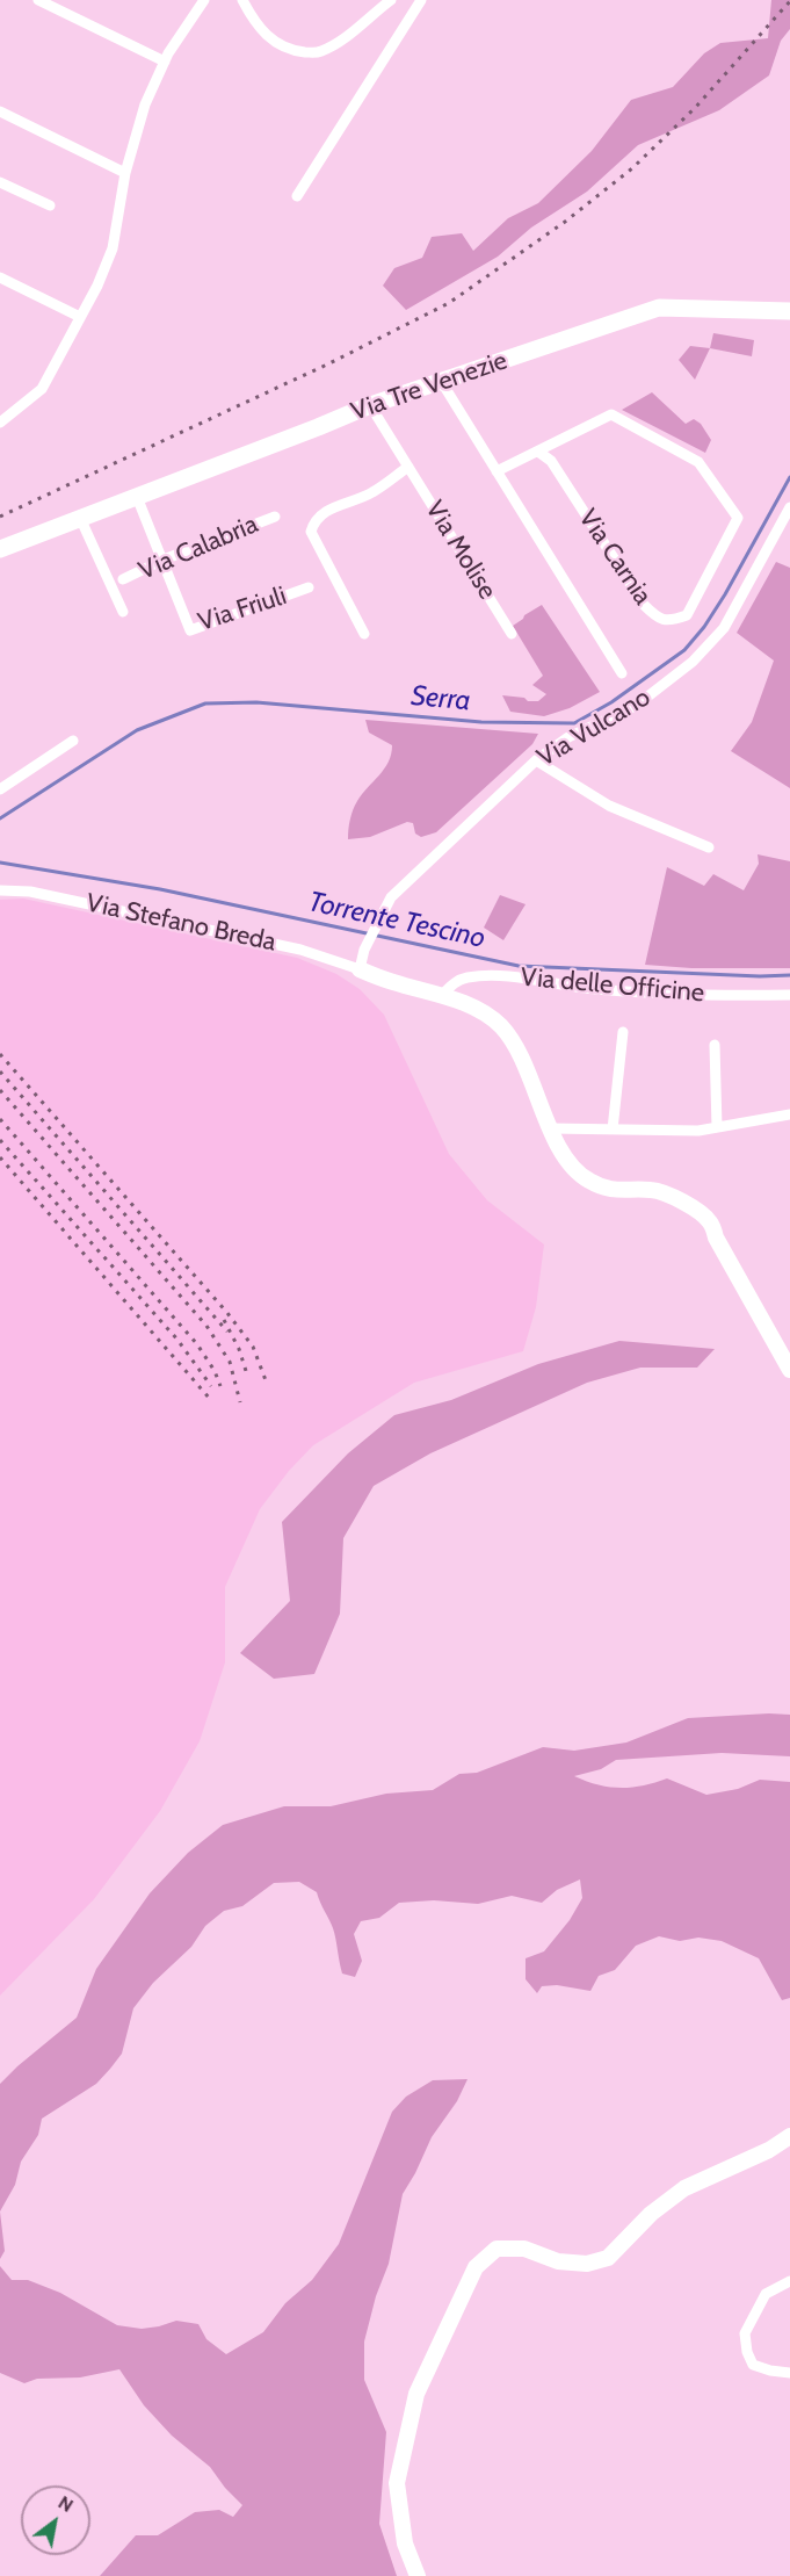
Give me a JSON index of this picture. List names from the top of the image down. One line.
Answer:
{"streets":{"main road":["Via Tre Venezie"],"street":["Via Calabria","Via Molise","Via Carnia","Via Friuli","Via Vulcano","Via Stefano Breda","Via delle Officine"]},"crossings":[["Via Tre Venezie","Via Molise"],["Via Tre Venezie","Via Carnia"],["Via Tre Venezie","Via Friuli"],["Via Calabria","Via Friuli"],["Via Vulcano","Via Stefano Breda"]],"water":["Serra","Torrente Tescino"],"north":"top right"}
